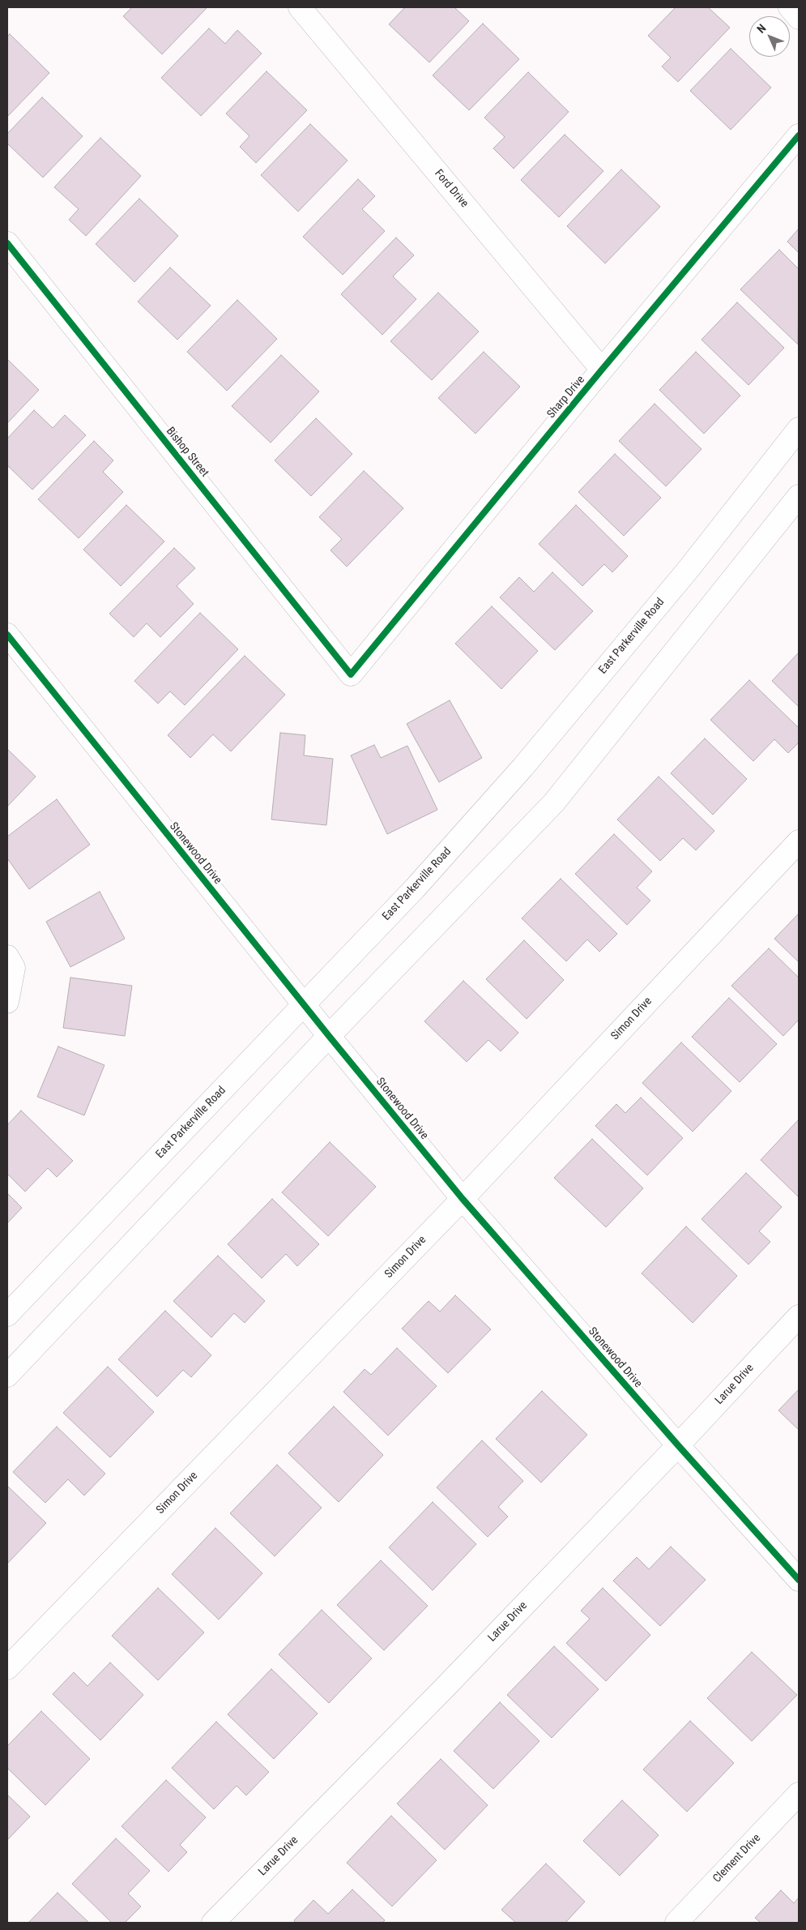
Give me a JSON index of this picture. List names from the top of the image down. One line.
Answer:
{"streets":{"street":["Ford Drive","Sharp Drive","Bishop Street","East Parkerville Road","Stonewood Drive","Simon Drive","Larue Drive","Clement Drive"]},"crossings":[["Ford Drive","Sharp Drive"],["Sharp Drive","Bishop Street"],["East Parkerville Road","Stonewood Drive"],["Stonewood Drive","Simon Drive"],["Stonewood Drive","Larue Drive"]],"north":"top left"}
